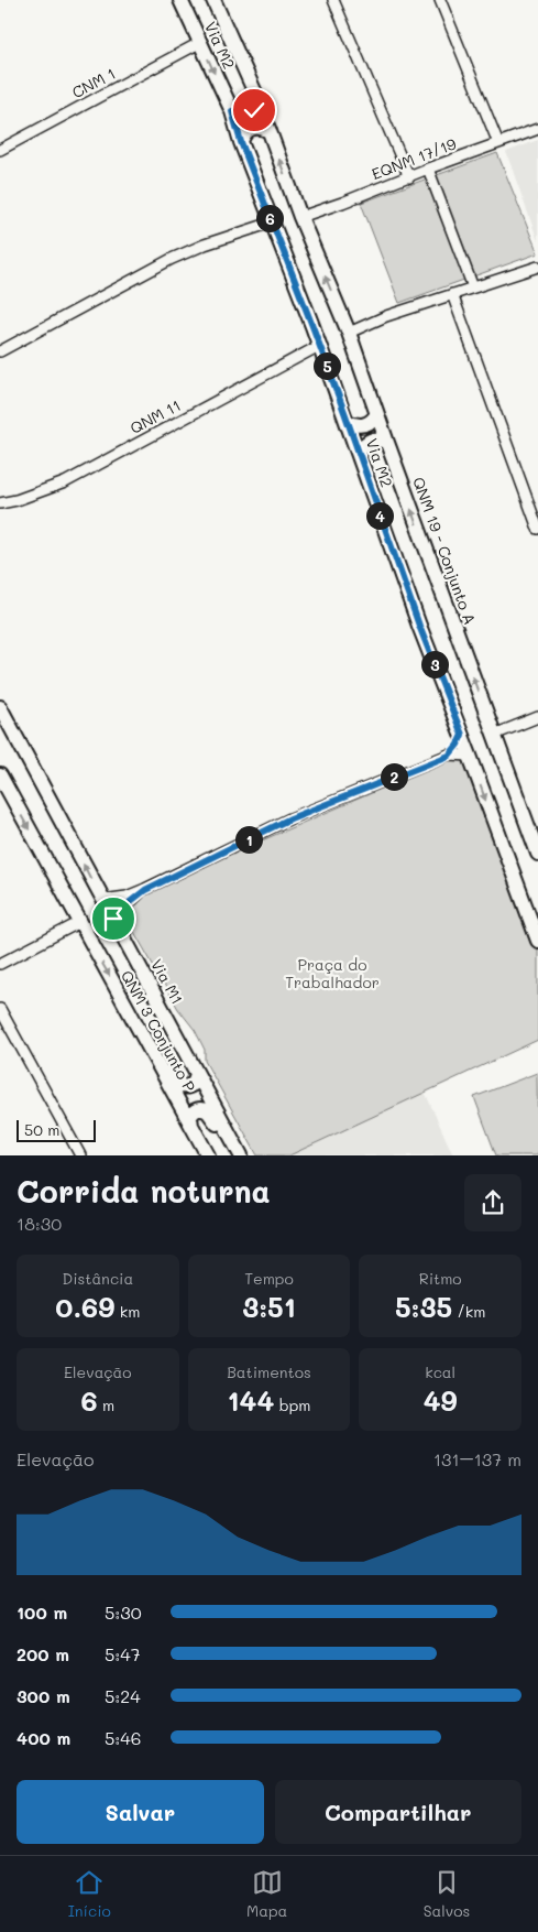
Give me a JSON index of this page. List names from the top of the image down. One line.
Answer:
{"streets":{"main road":["Via M2","QNM 19 - Conjunto A","Via M1","QNM 3 Conjunto P"],"street":["CNM 1","EQNM 17/19","QNM 11"]},"crossings":[["Via M2","CNM 1"],["Via M2","QNM 11"]],"one_way":["QNM 19 - Conjunto A","Via M1","QNM 3 Conjunto P"],"parks":["Praça do Trabalhador"],"scale_bar":"50 m","page":{"pins":["6","5","4","3","2","1"],"scale":"50 m","heading":["Corrida noturna","18:30"],"stats":[["Distância","0.69 km"],["Tempo","3:51"],["Ritmo","5:35 /km"],["Elevação","6 m"],["Batimentos","144 bpm"],["kcal","49"]],"chart":["Elevação","131–137 m"],"list":[{"name":"100 m","note":"5:30"},{"name":"200 m","note":"5:47"},{"name":"300 m","note":"5:24"},{"name":"400 m","note":"5:46"}],"buttons":["Salvar","Compartilhar"],"tabs":["Início","Mapa","Salvos"]}}
